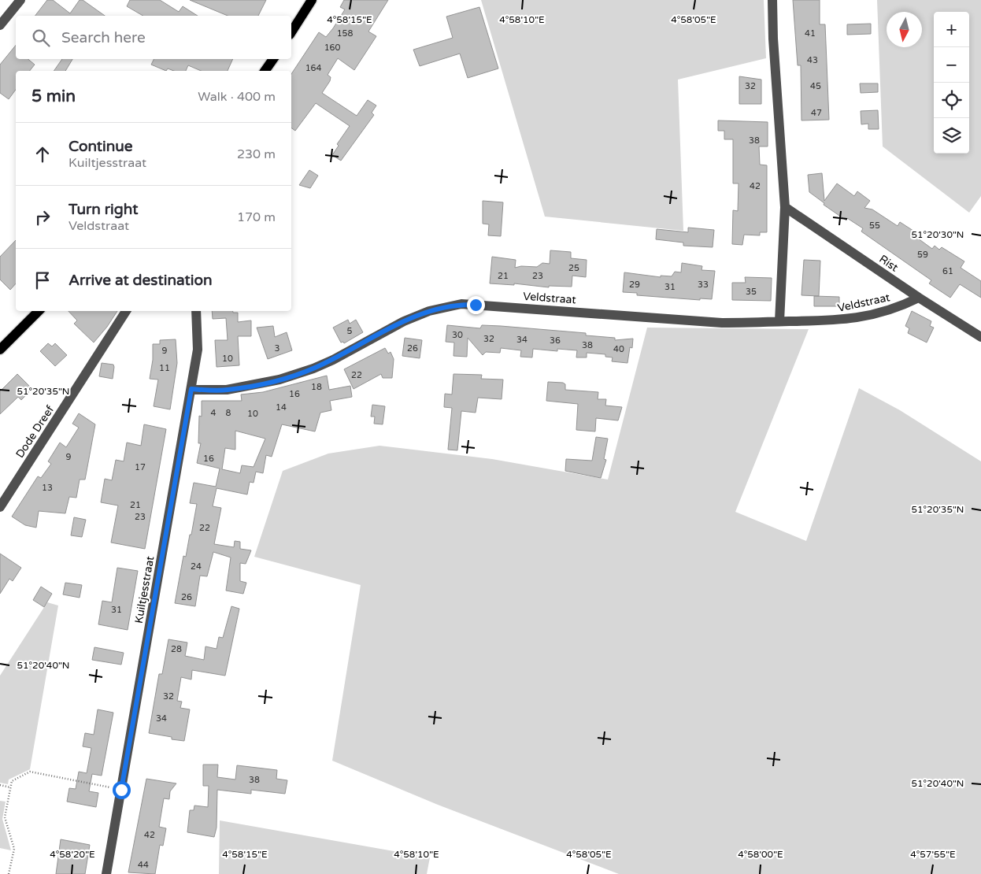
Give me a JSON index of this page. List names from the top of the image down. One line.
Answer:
{"streets":{"street":["Rist","Veldstraat","Dode Dreef","Kuiltjesstraat"]},"crossings":[["Rist","Veldstraat"],["Veldstraat","Kuiltjesstraat"]],"house_numbers":["158","41","160","43","164","32","45","47","38","42","55","59","25","61","21","23","29","33","31","35","5","30","32","34","36","38","3","26","40","9","10","11","22","18","16","14","4","8","10","9","16","17","13","21","23","22","24","26","31","28","32","34","38","42","44"],"north":"bottom","page":{"map_buttons":["+","−"],"search":"Search here","heading":["5 min","Walk · 400 m"],"list":[["Continue","Kuiltjesstraat","230 m"],["Turn right","Veldstraat","170 m"],"Arrive at destination"]},"coordinates":["4°58'15\"E","4°58'10\"E","4°58'05\"E","51°20'30\"N","51°20'35\"N","51°20'40\"N","4°58'20\"E","4°58'00\"E","4°57'55\"E"]}
